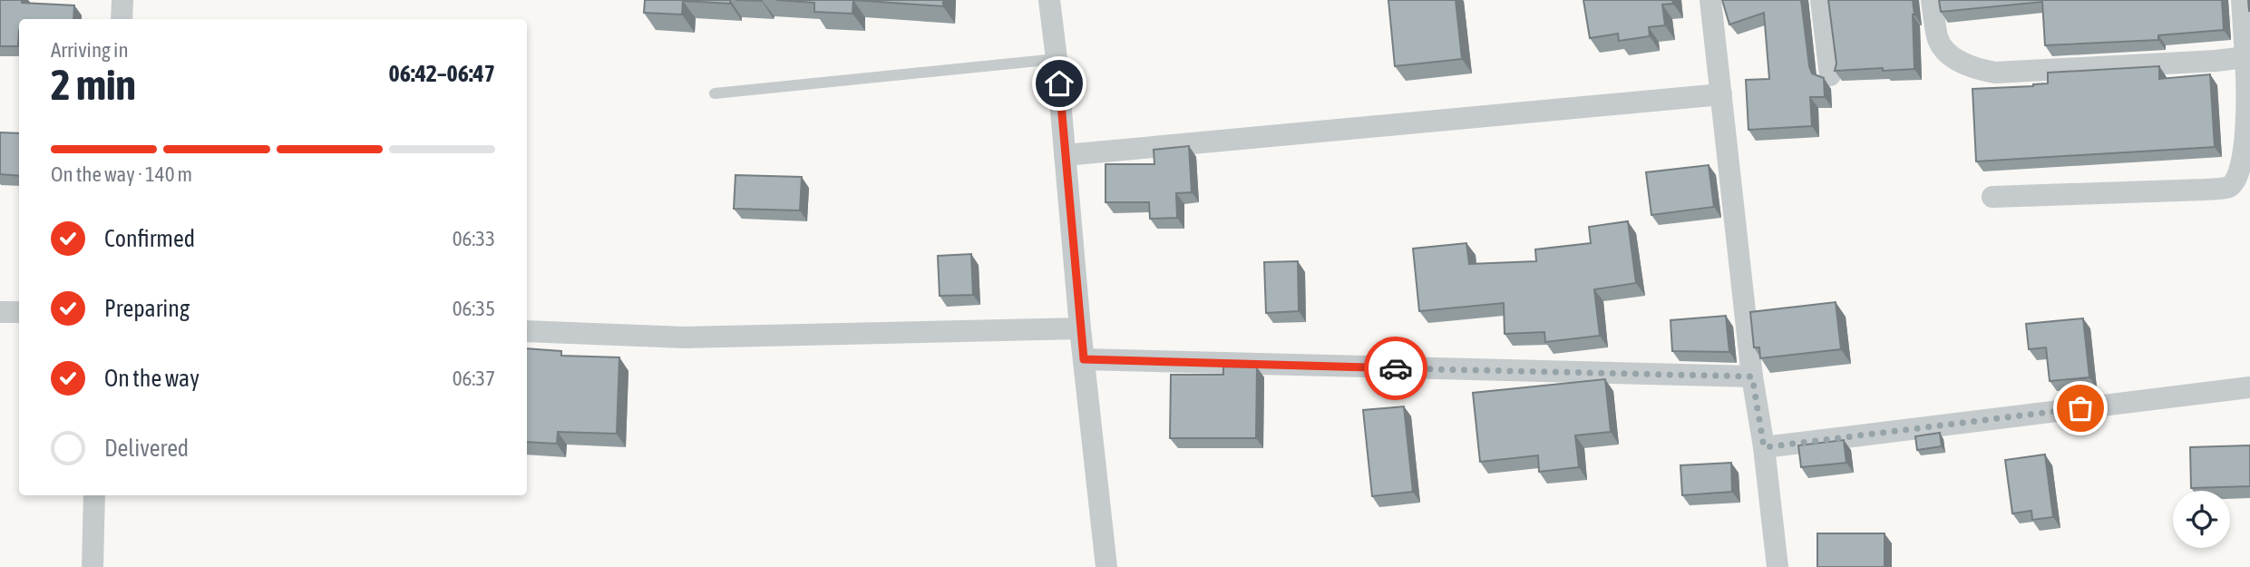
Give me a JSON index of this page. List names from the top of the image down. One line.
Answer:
{"page":{"heading":["2 min","Arriving in","06:42–06:47"],"bar":"On the way · 140 m","list":[["Confirmed","06:33"],["Preparing","06:35"],["On the way","06:37"],"Delivered"]}}
